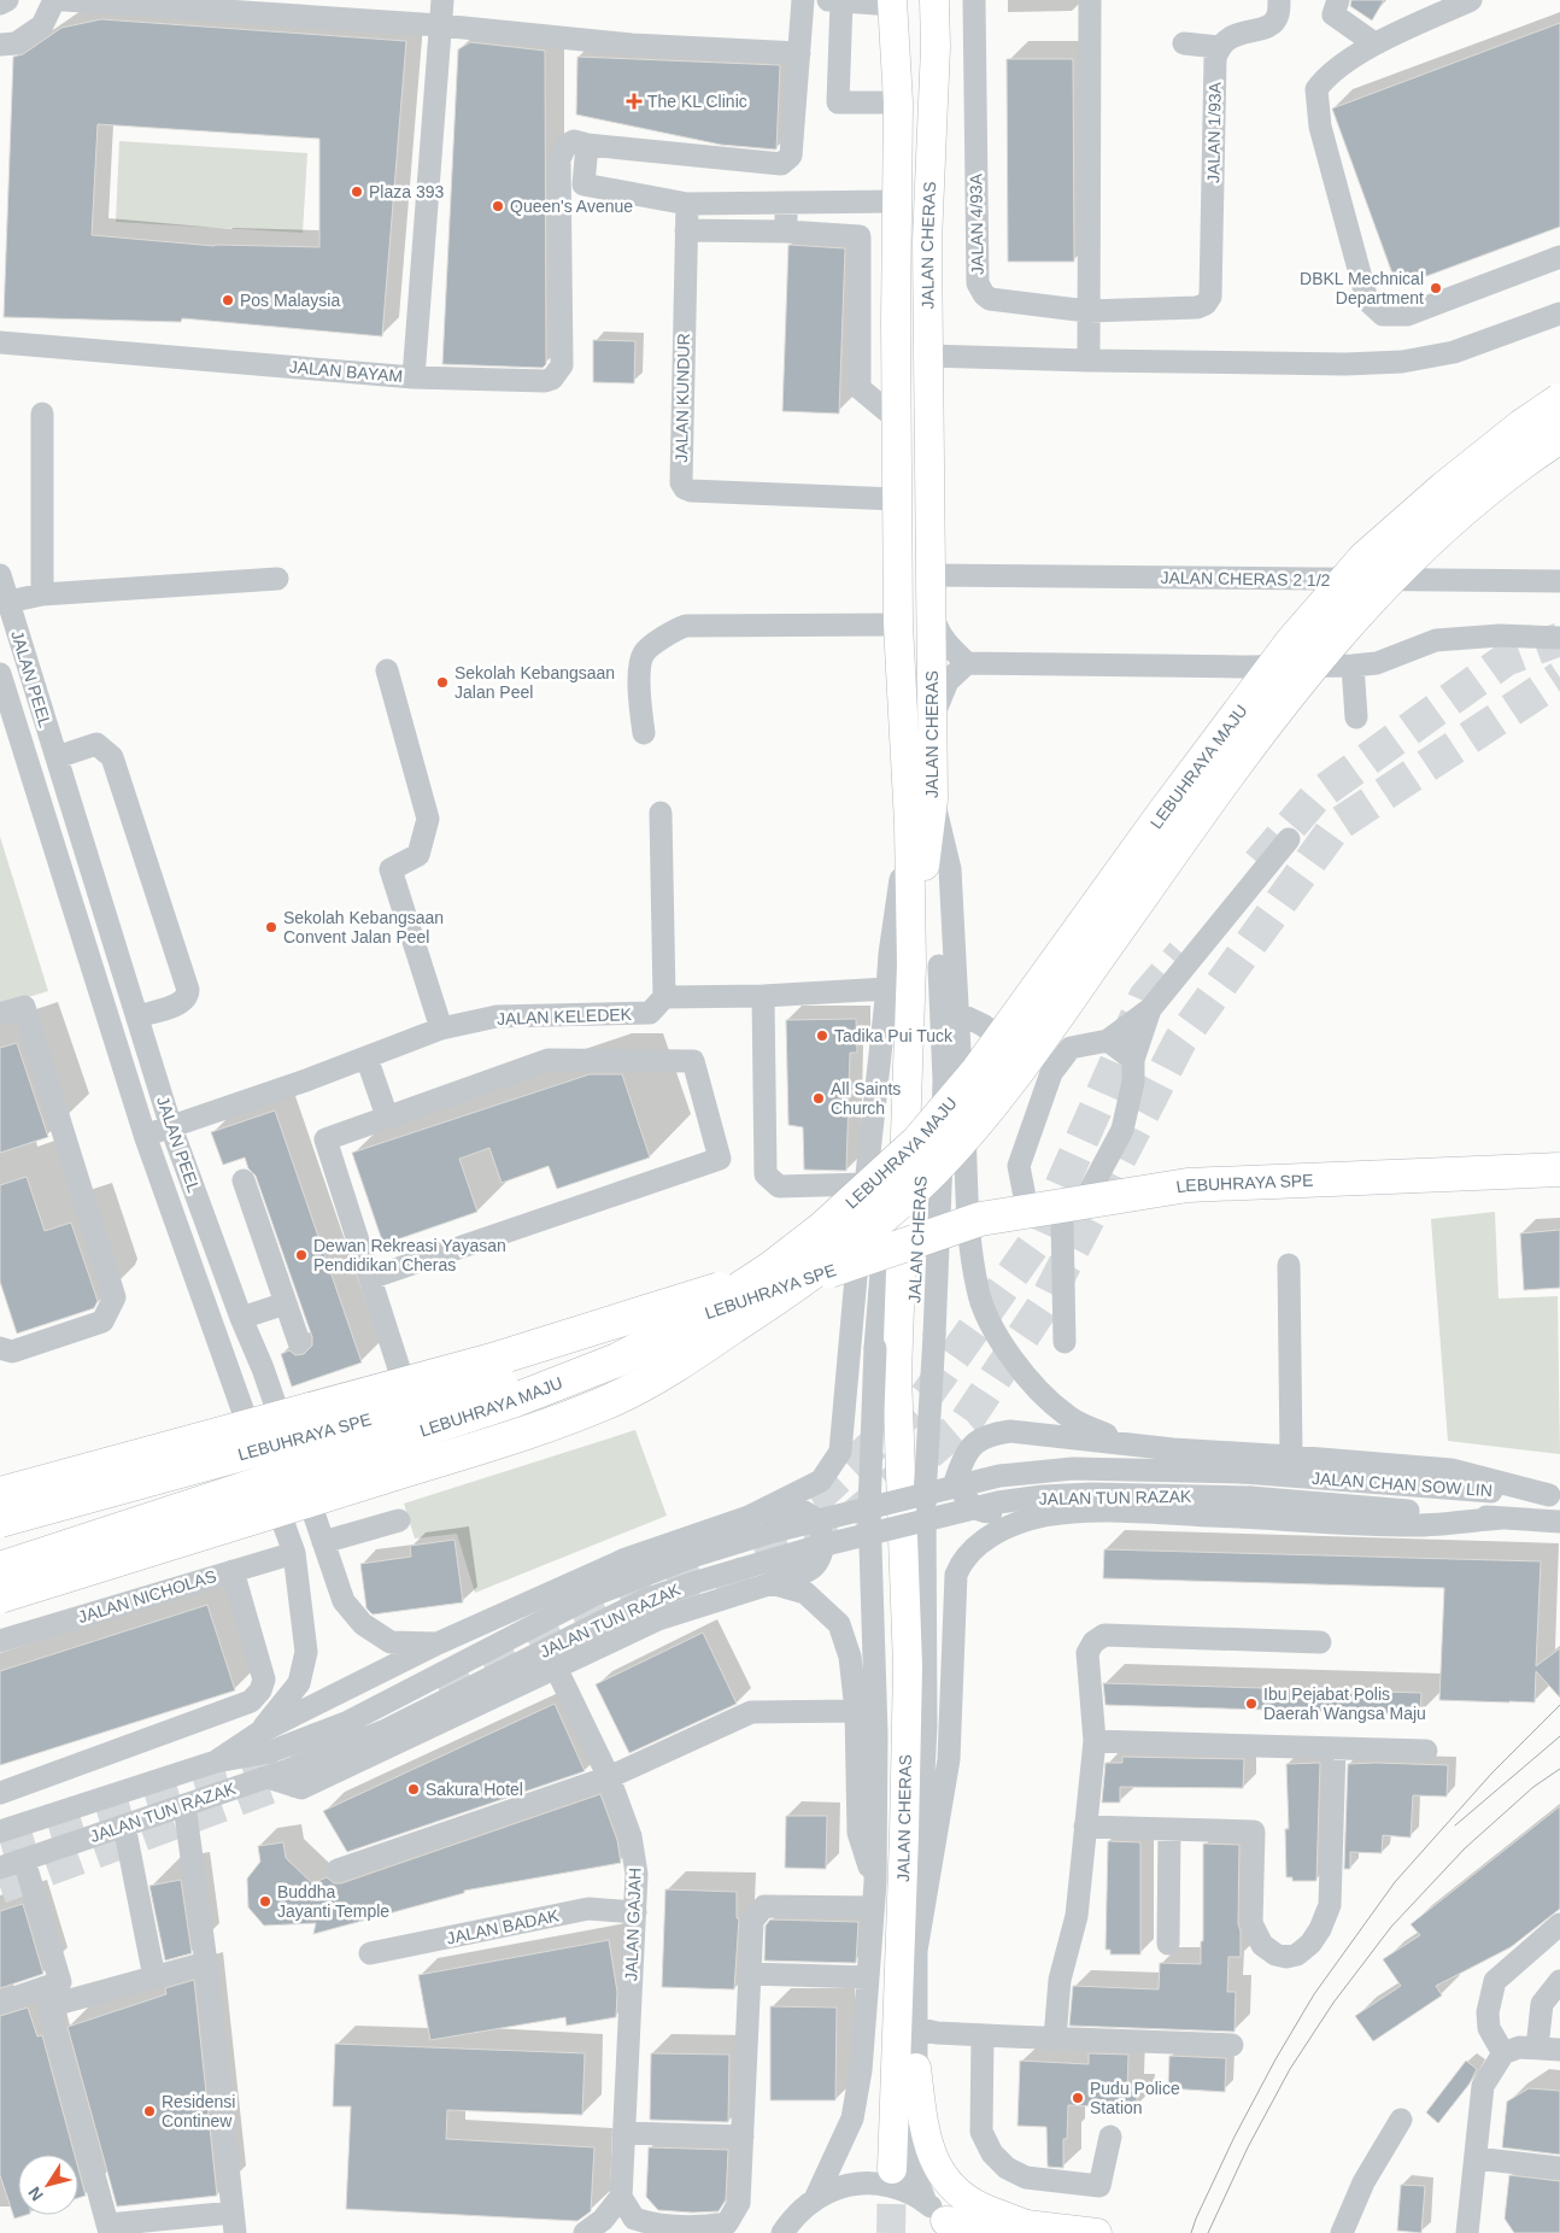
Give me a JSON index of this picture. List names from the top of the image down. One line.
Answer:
{"streets":{"highway":["LEBUHRAYA MAJU","LEBUHRAYA SPE"],"main road":["JALAN CHERAS"],"street":["JALAN 1/93A","JALAN 4/93A","JALAN BAYAM","JALAN KUNDUR","JALAN CHERAS 2 1/2","JALAN PEEL","JALAN KELEDEK","JALAN CHAN SOW LIN","JALAN TUN RAZAK","JALAN NICHOLAS","JALAN GAJAH","JALAN BADAK"]},"crossings":[["JALAN 1/93A","JALAN 4/93A"],["JALAN CHERAS","JALAN KUNDUR"],["JALAN CHERAS","JALAN CHERAS 2 1/2"],["JALAN PEEL","JALAN KELEDEK"],["JALAN PEEL","JALAN TUN RAZAK"],["JALAN PEEL","JALAN NICHOLAS"],["JALAN CHAN SOW LIN","JALAN TUN RAZAK"],["JALAN GAJAH","JALAN BADAK"]],"places":{"health":["The KL Clinic"],"other":["Plaza 393","Queen's Avenue","DBKL Mechnical Department","Pos Malaysia","Sekolah Kebangsaan Jalan Peel","Sekolah Kebangsaan Convent Jalan Peel","Tadika Pui Tuck","All Saints Church","Dewan Rekreasi Yayasan Pendidikan Cheras","Ibu Pejabat Polis Daerah Wangsa Maju","Sakura Hotel","Buddha Jayanti Temple","Pudu Police Station","Residensi Continew"]},"north":"bottom left"}
